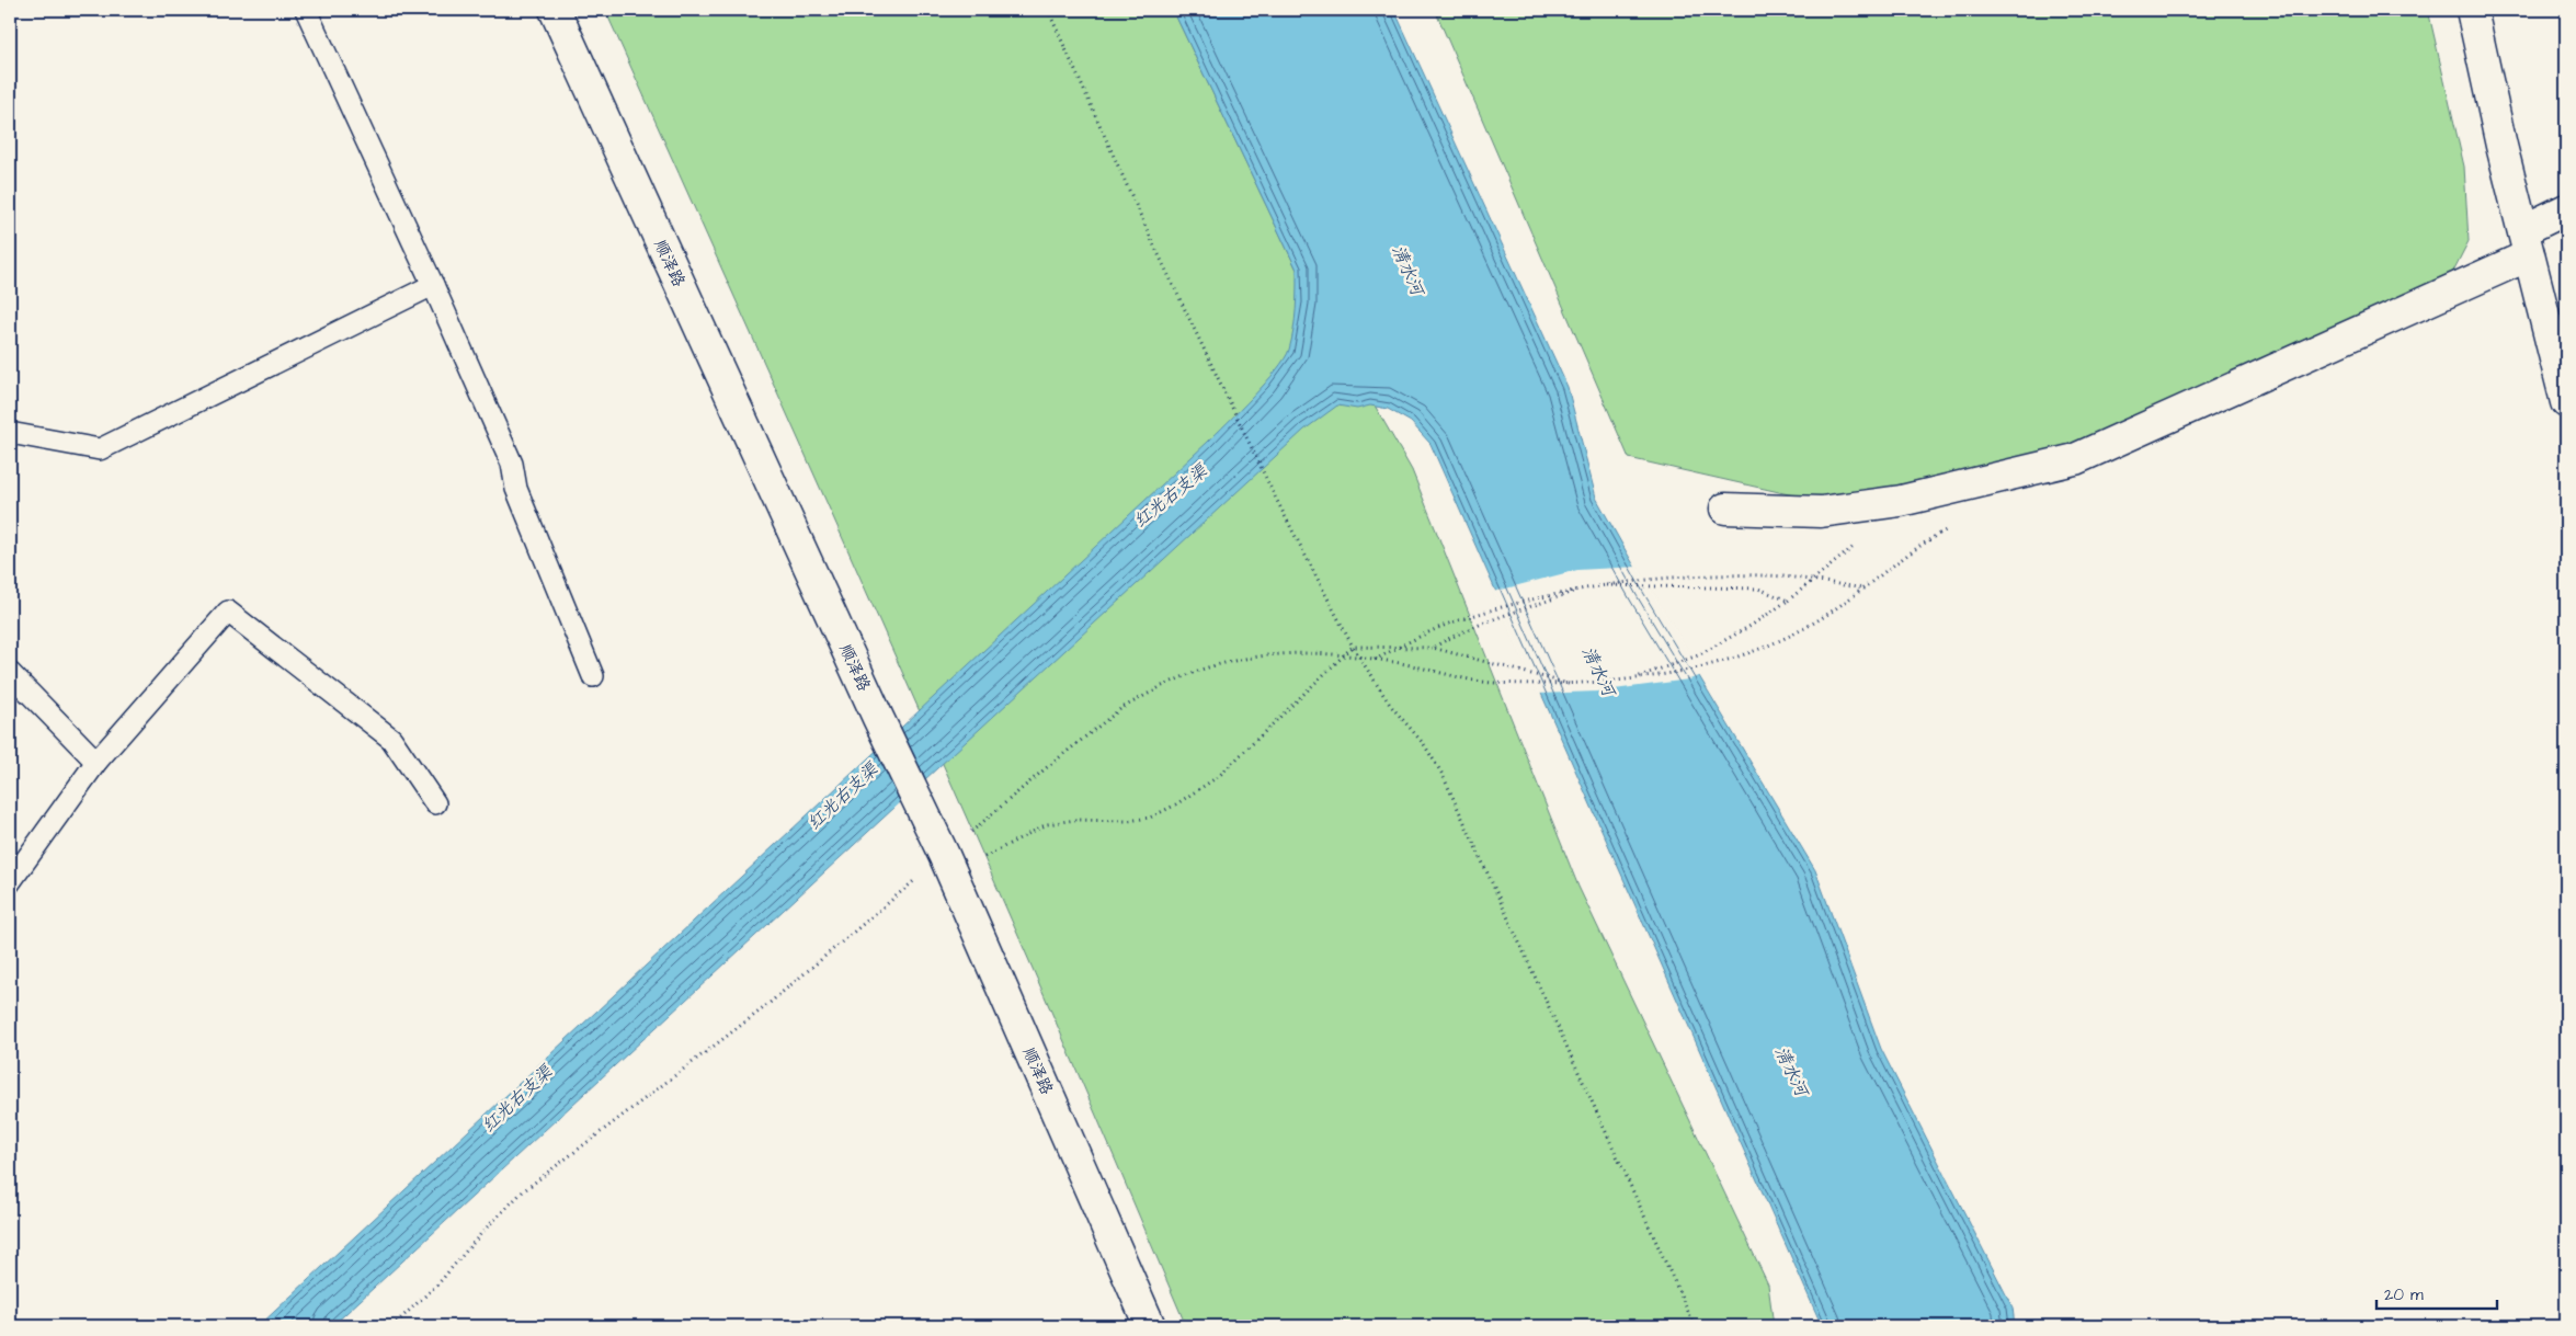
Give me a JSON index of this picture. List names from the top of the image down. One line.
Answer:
{"streets":{"street":["顺泽路"]},"water":["清水河","红光右支渠"],"scale_bar":"20 m"}
